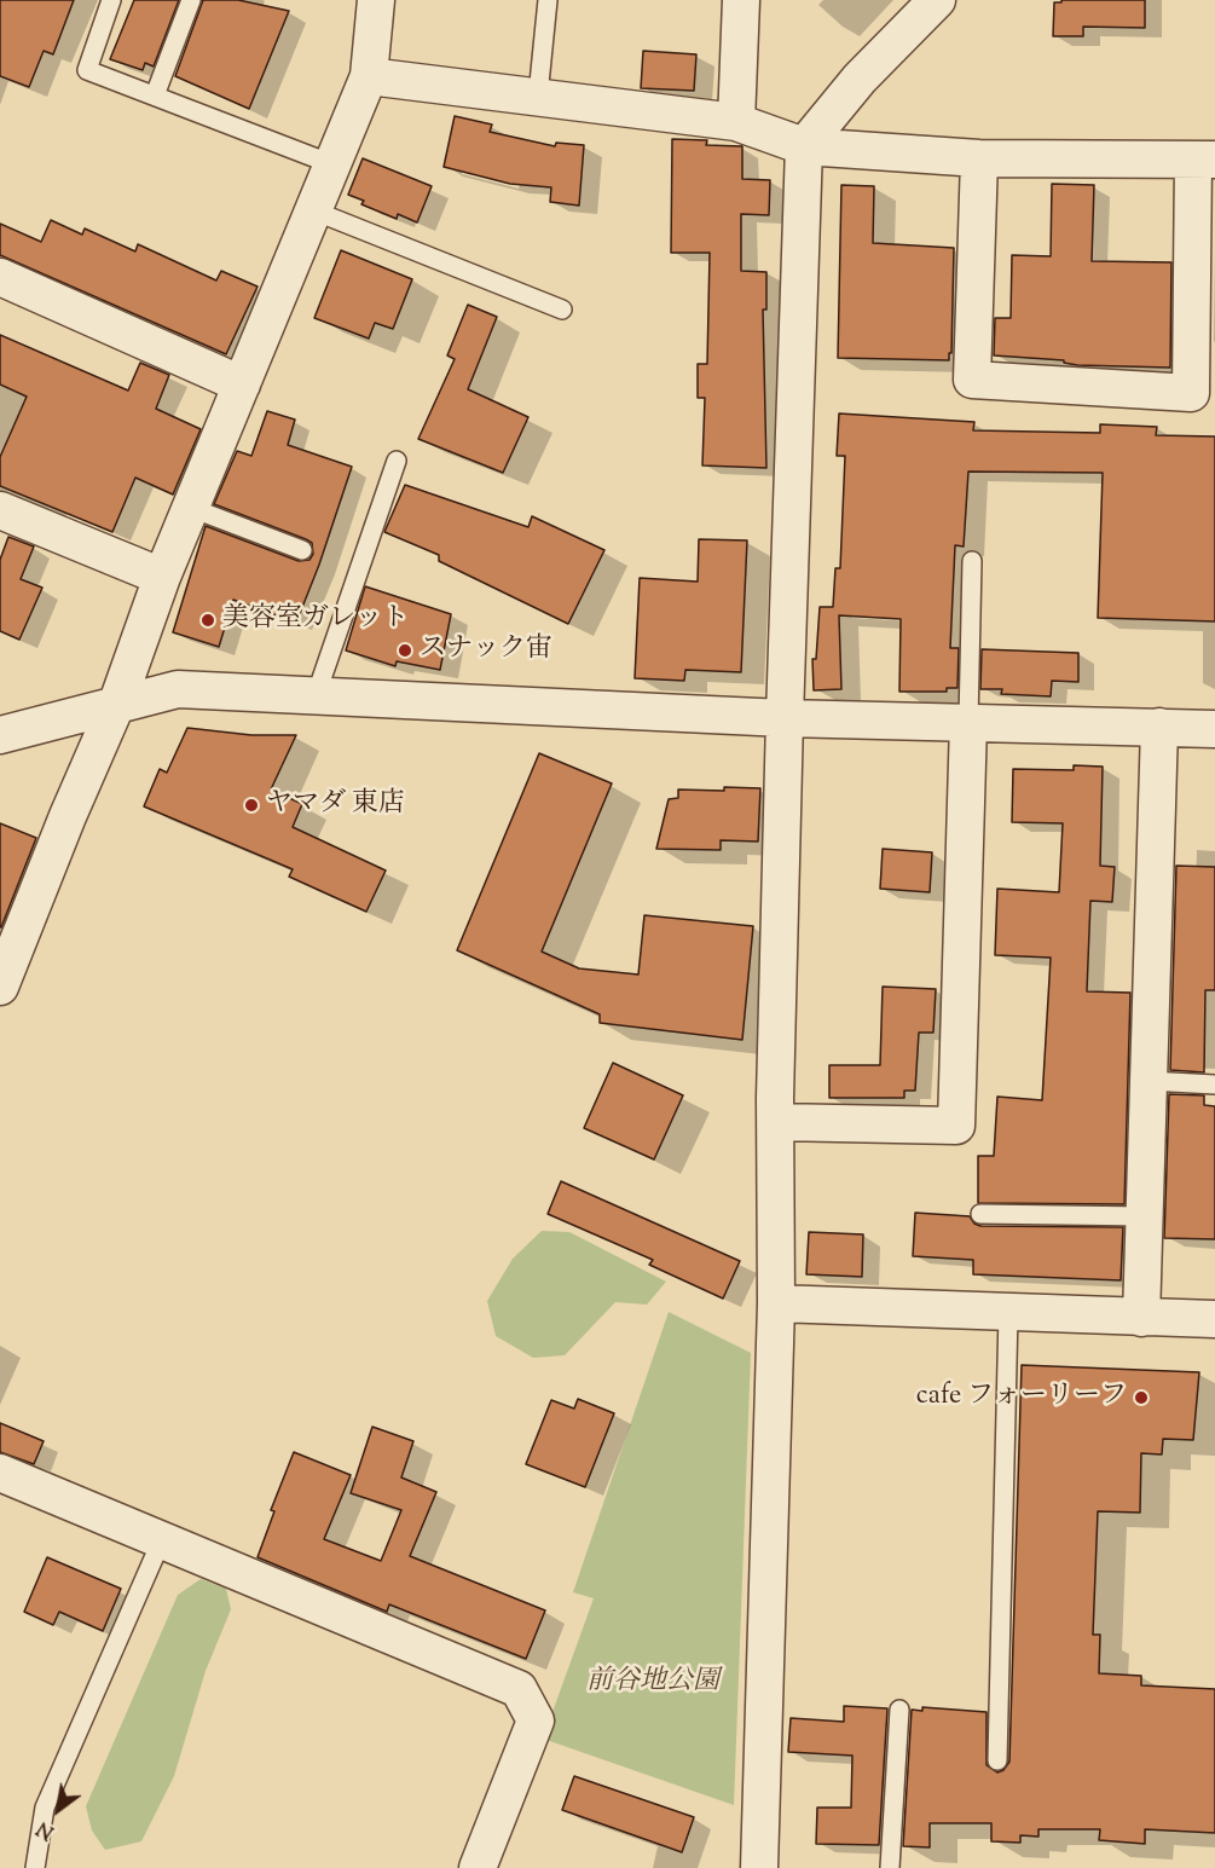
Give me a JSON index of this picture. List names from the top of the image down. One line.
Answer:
{"parks":["前谷地公園"],"places":["美容室ガレット","スナック宙","ヤマダ 東店","cafe フォーリーフ"],"north":"bottom left"}
